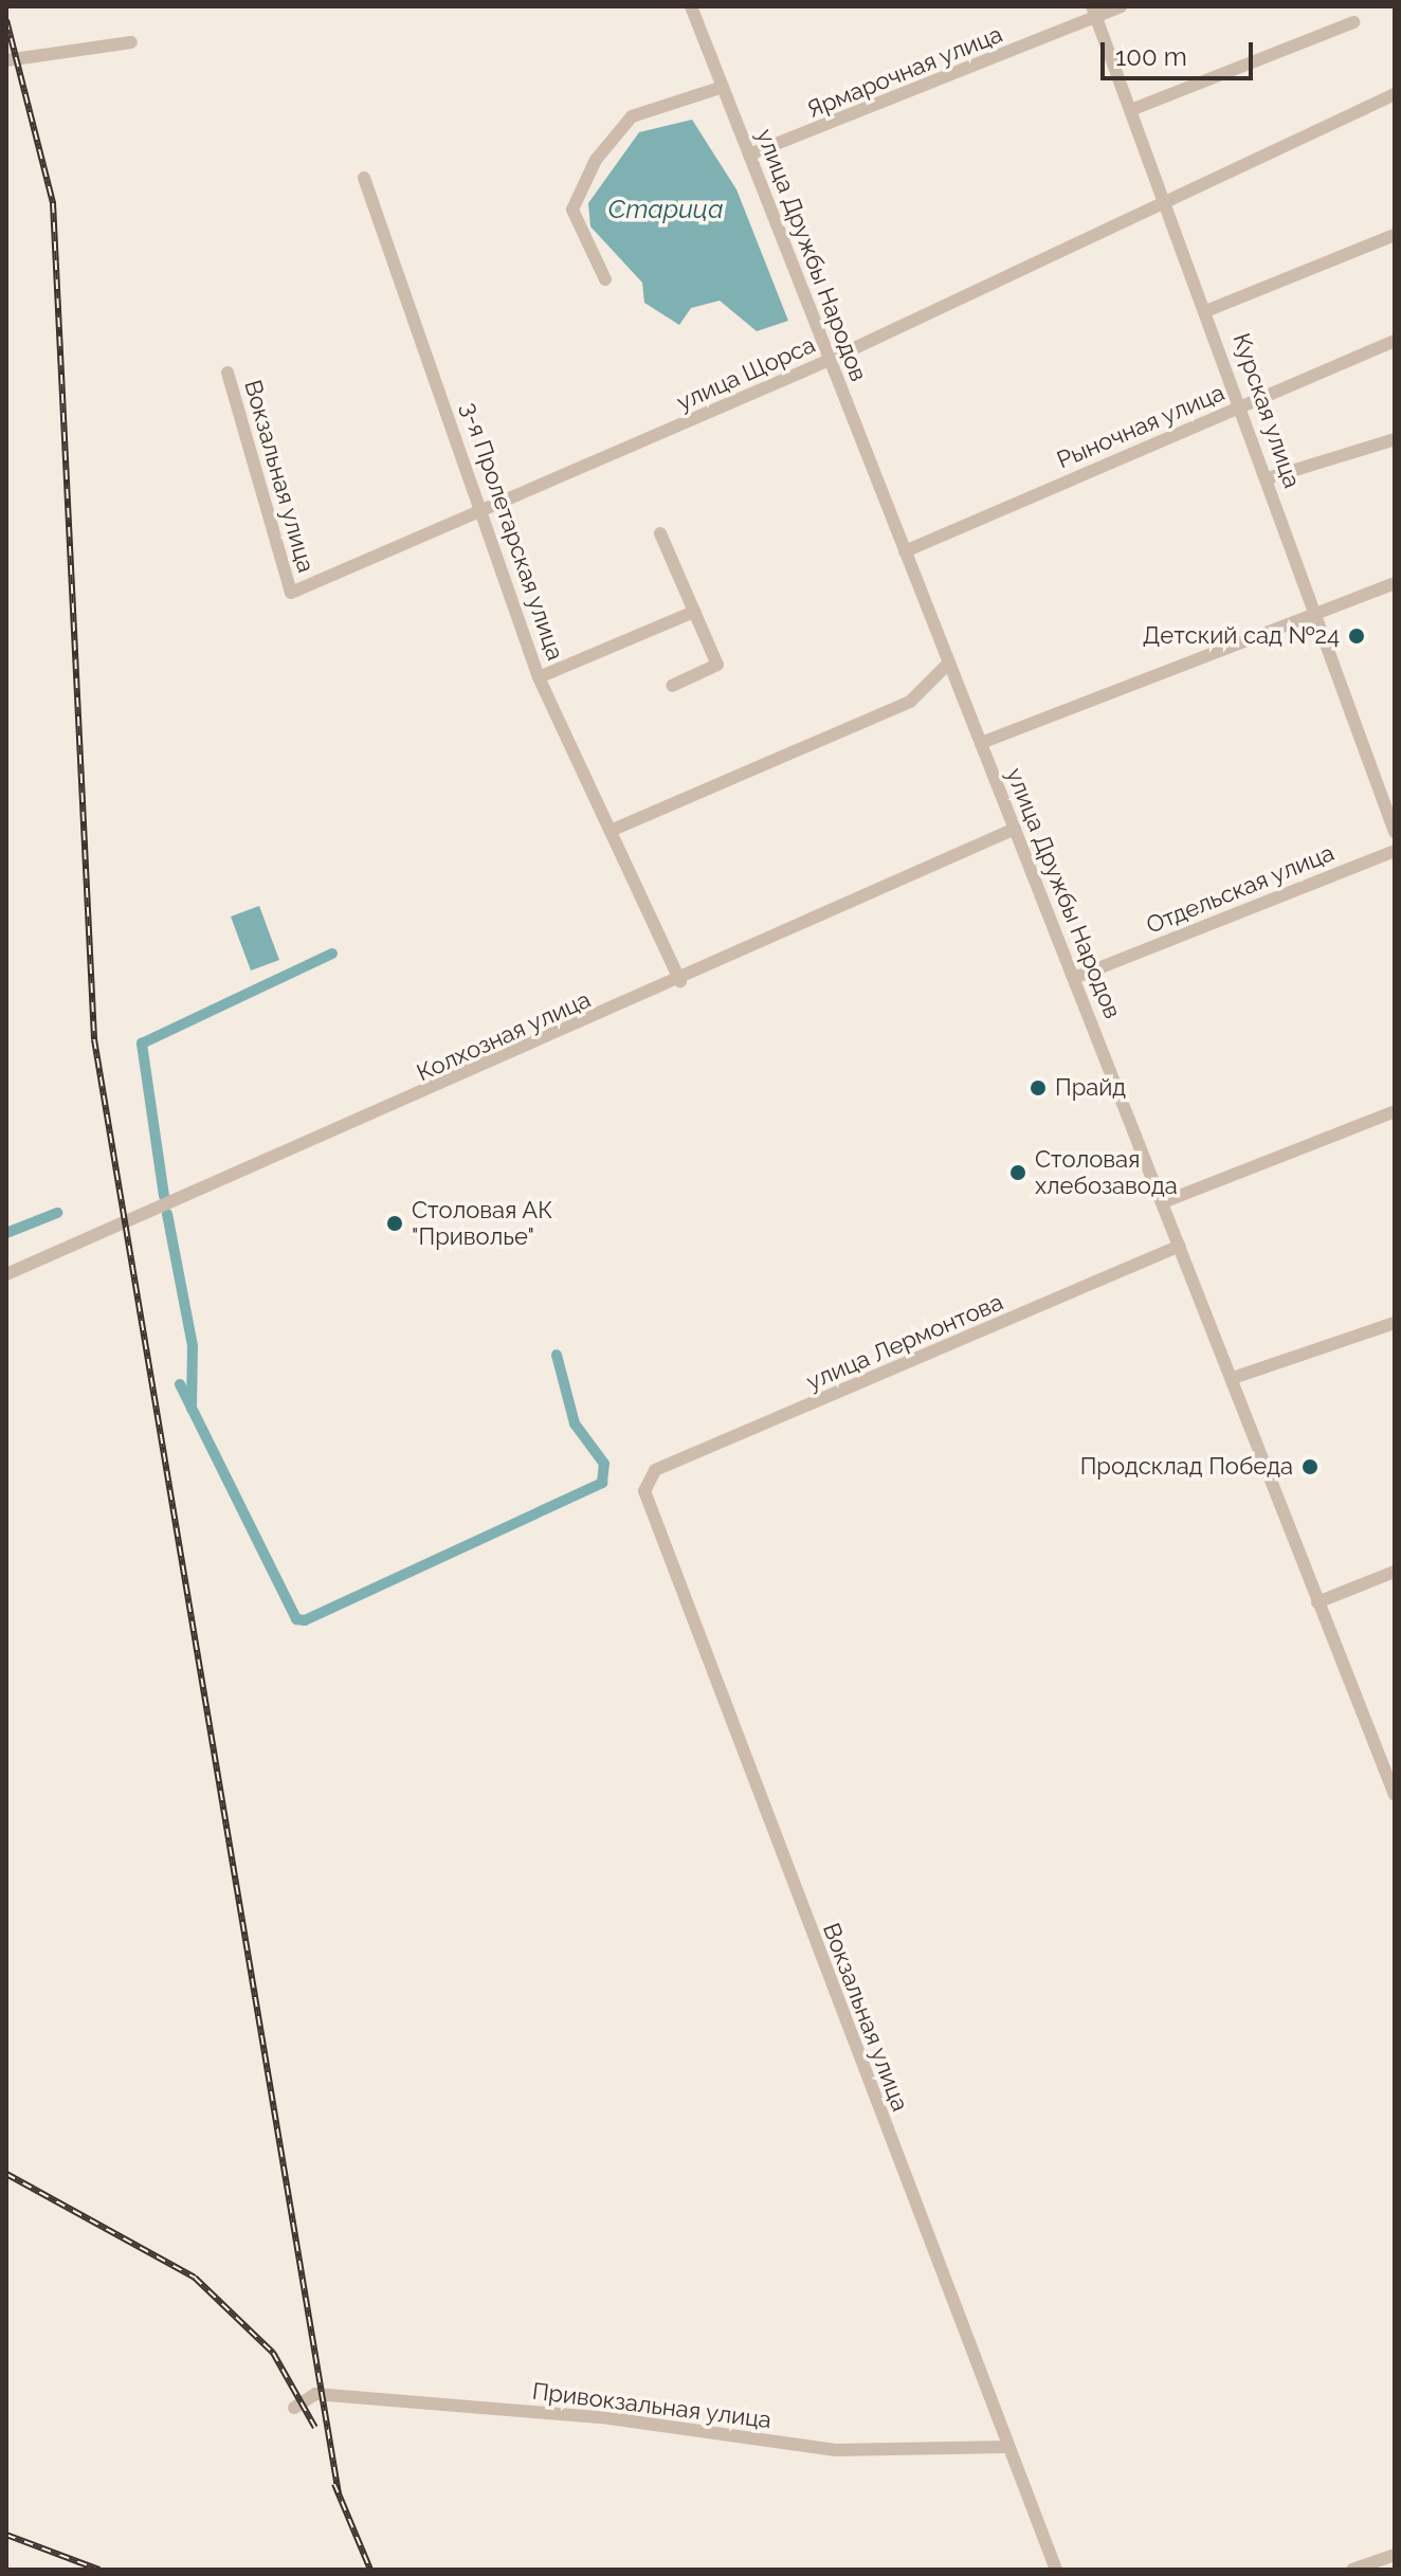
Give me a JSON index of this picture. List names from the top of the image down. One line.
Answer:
{"streets":{"street":["Ярмарочная улица","улица Дружбы Народов","улица Щорса","Курская улица","Рыночная улица","Вокзальная улица","3-я Пролетарская улица","Отдельская улица","Колхозная улица","улица Лермонтова","Привокзальная улица"]},"crossings":[["Ярмарочная улица","улица Дружбы Народов"],["Ярмарочная улица","Курская улица"],["улица Дружбы Народов","улица Щорса"],["улица Дружбы Народов","Рыночная улица"],["улица Дружбы Народов","Отдельская улица"],["улица Дружбы Народов","Колхозная улица"],["улица Дружбы Народов","улица Лермонтова"],["улица Щорса","Курская улица"],["улица Щорса","Вокзальная улица"],["улица Щорса","3-я Пролетарская улица"],["Курская улица","Рыночная улица"],["Вокзальная улица","улица Лермонтова"],["Вокзальная улица","Привокзальная улица"],["3-я Пролетарская улица","Колхозная улица"]],"water":["Старица"],"places":["Детский сад №24","Прайд","Столовая хлебозавода","Столовая АК \"Приволье\"","Продсклад Победа"],"scale_bar":"100 m"}
